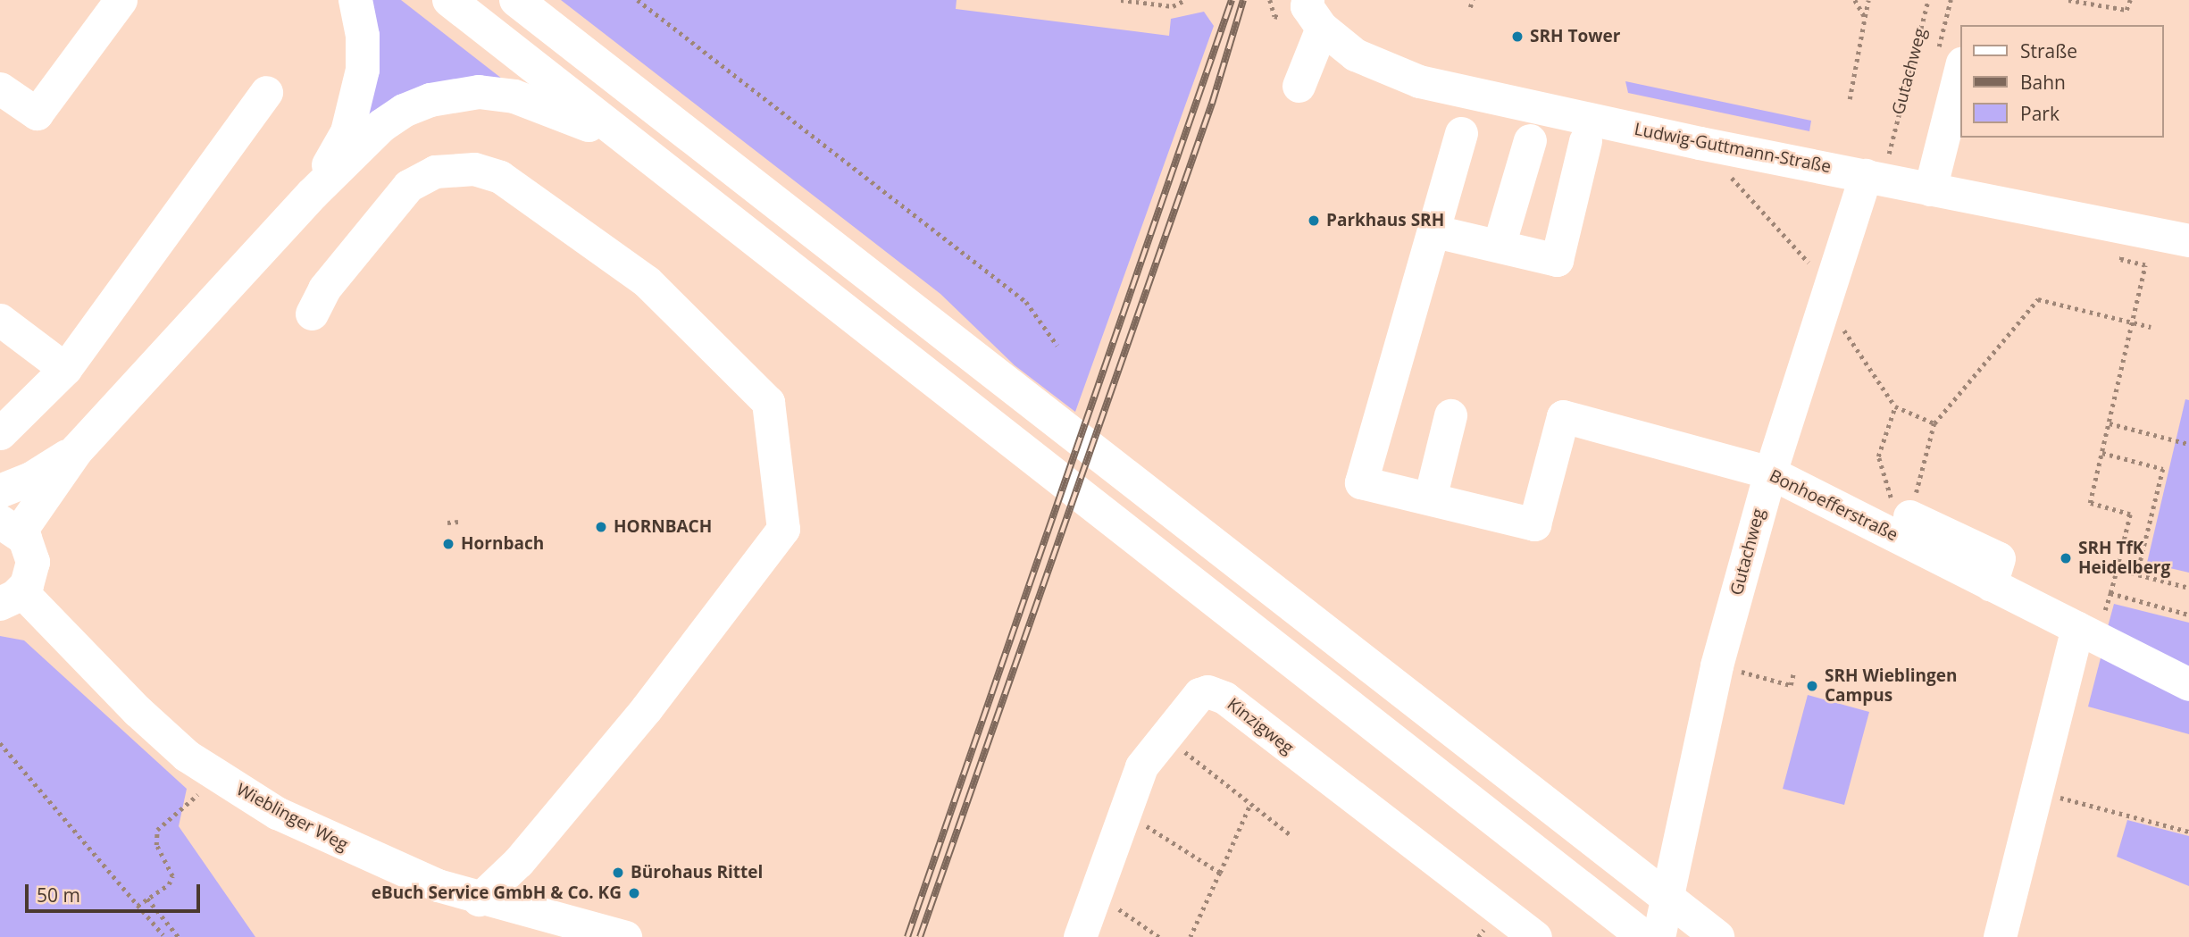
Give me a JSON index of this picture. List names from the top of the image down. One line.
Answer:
{"streets":{"main road":["Wieblinger Weg"],"street":["Gutachweg","Ludwig-Guttmann-Straße","Bonhoefferstraße","Kinzigweg"]},"crossings":[["Gutachweg","Ludwig-Guttmann-Straße"],["Gutachweg","Bonhoefferstraße"]],"places":["SRH Tower","Parkhaus SRH","HORNBACH","Hornbach","SRH TfK Heidelberg","SRH Wieblingen Campus","Bürohaus Rittel","eBuch Service GmbH & Co. KG"],"legend":["Straße","Bahn","Park"],"scale_bar":"50 m"}
